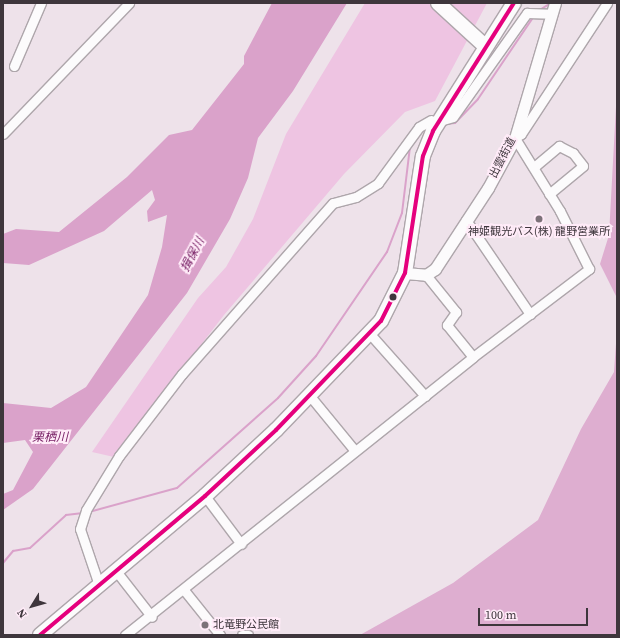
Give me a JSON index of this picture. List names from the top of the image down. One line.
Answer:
{"streets":{"street":["出雲街道"]},"water":["揖保川","栗栖川"],"places":["神姫観光バス(株) 龍野営業所","北竜野公民館"],"scale_bar":"100 m","north":"bottom left"}
